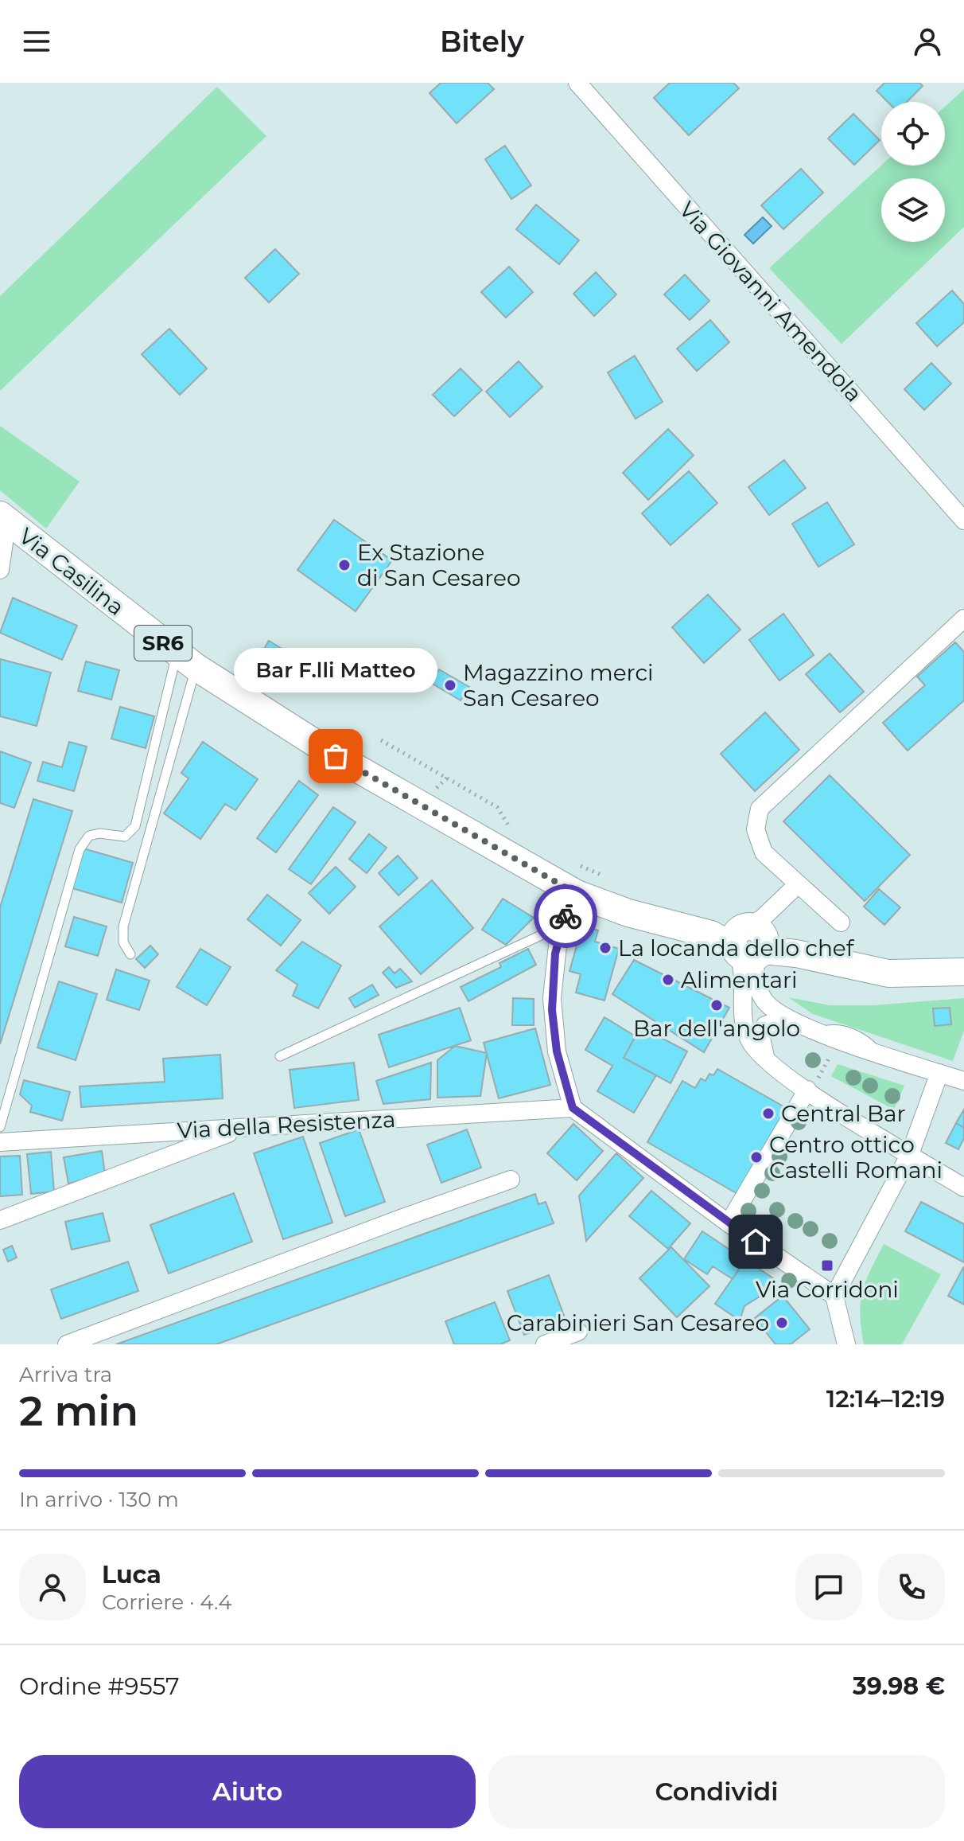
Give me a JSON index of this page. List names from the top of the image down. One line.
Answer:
{"streets":{"main road":["Via Casilina","SR6"],"street":["Via Giovanni Amendola","Via della Resistenza"]},"places":{"other":["Ex Stazione di San Cesareo","Magazzino merci San Cesareo","Bar F.lli Matteo","La locanda dello chef","Alimentari","Bar dell'angolo","Central Bar","Centro ottico Castelli Romani","Carabinieri San Cesareo"],"transit":["Via Corridoni"]},"page":{"header":"Bitely","bubble":"Bar F.lli Matteo","heading":["2 min","Arriva tra","12:14–12:19"],"panel":["Luca","Corriere · 4.4","Ordine #9557","39.98 €"],"bar":"In arrivo · 130 m","buttons":["Aiuto","Condividi"]}}
